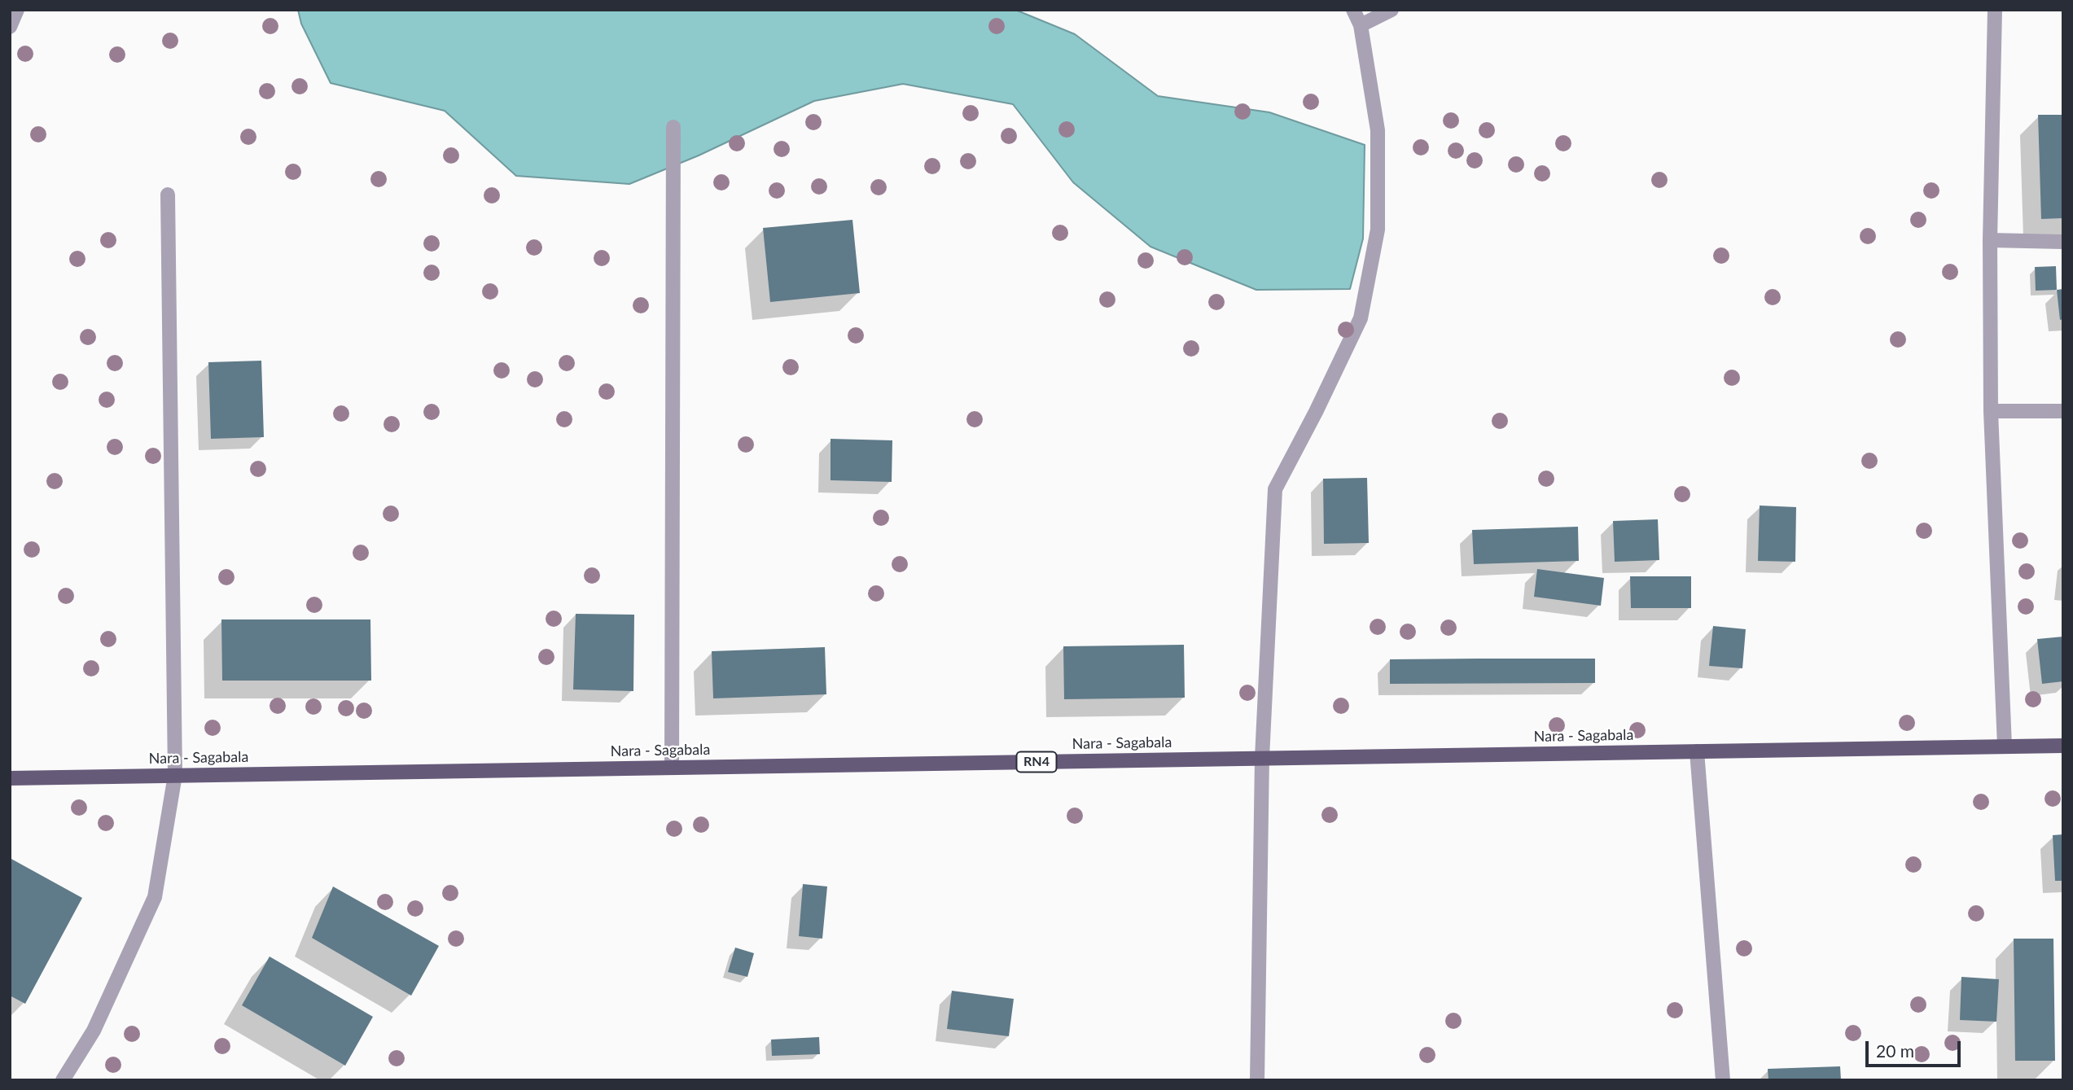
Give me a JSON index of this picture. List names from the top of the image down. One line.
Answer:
{"streets":{"main road":["Nara - Sagabala","RN4"]},"scale_bar":"20 m"}
